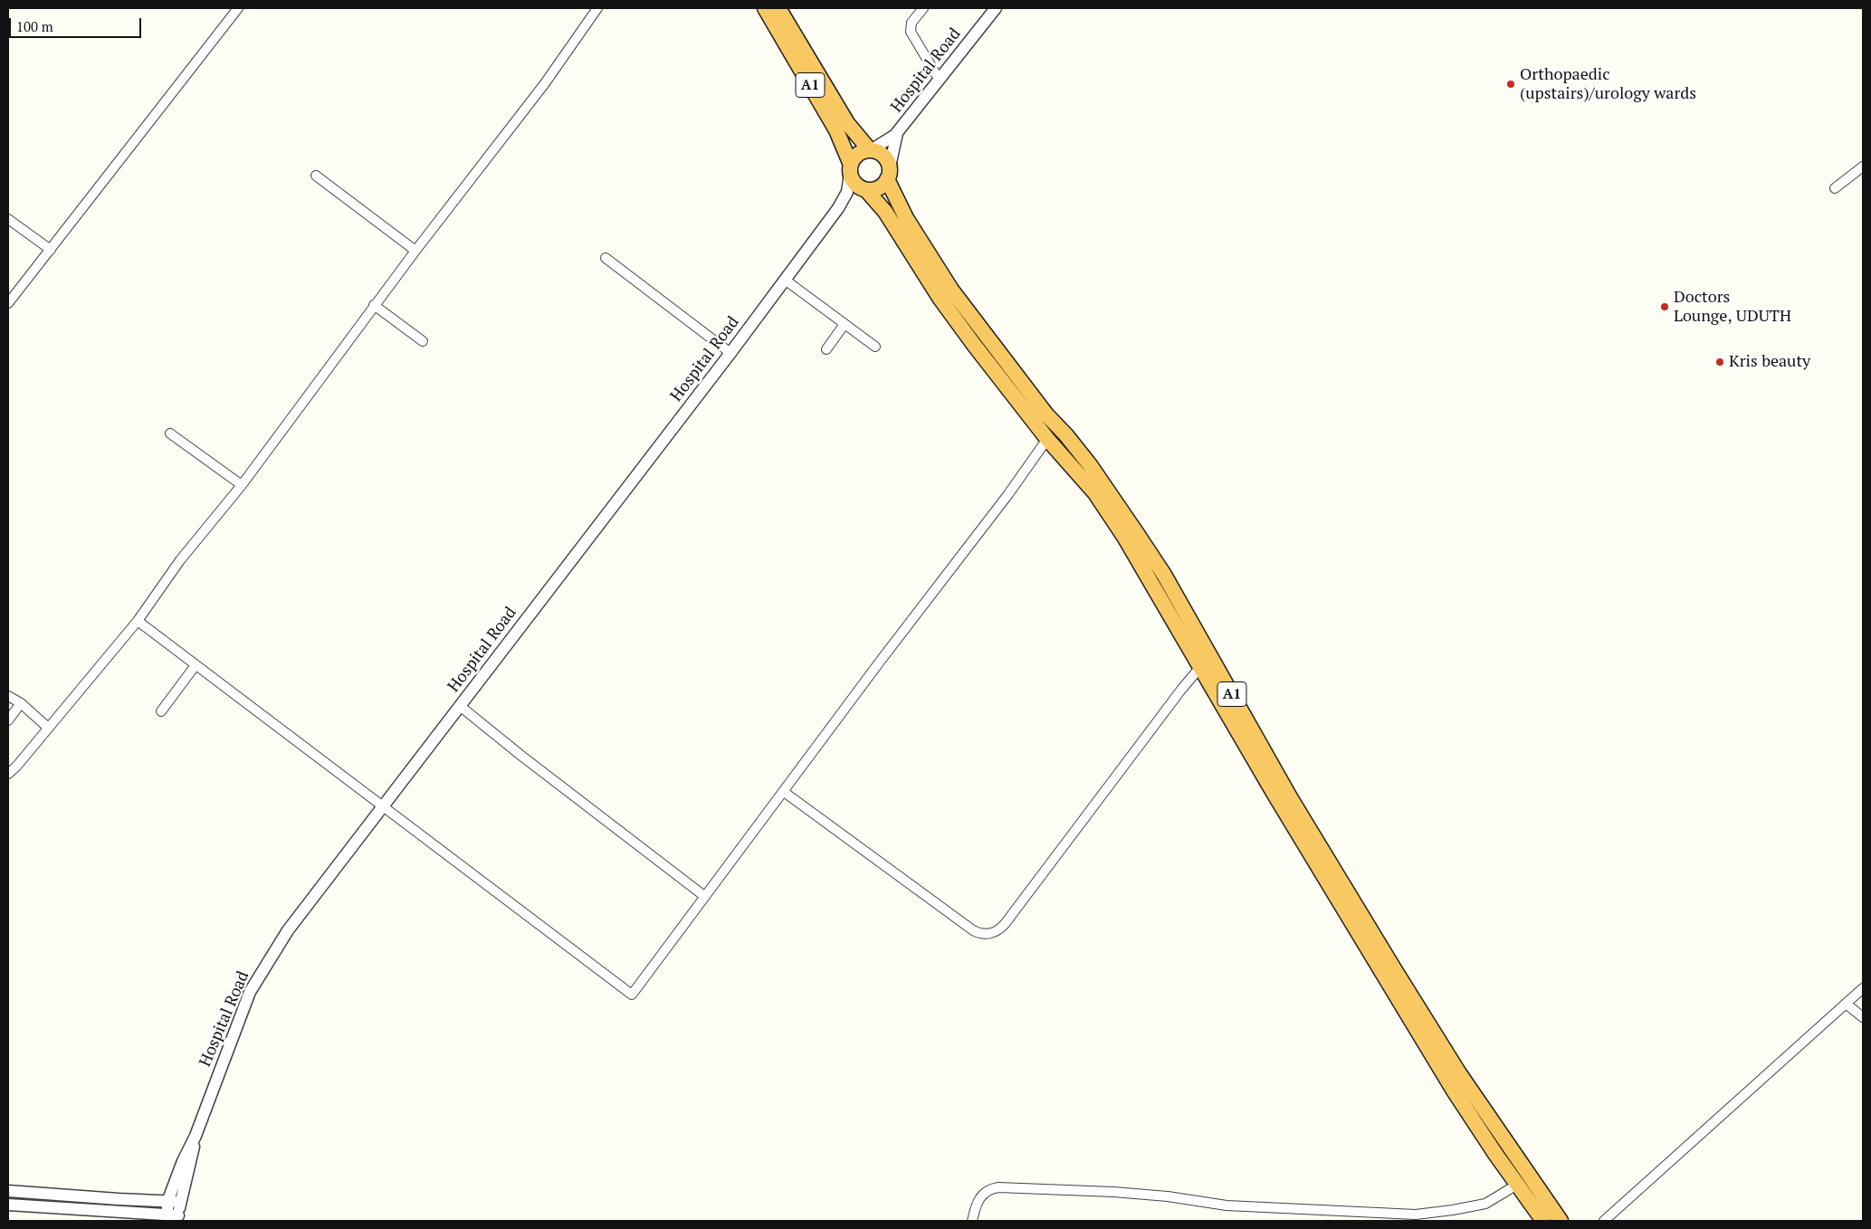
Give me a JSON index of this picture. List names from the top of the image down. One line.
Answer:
{"streets":{"highway":["A1"],"street":["Hospital Road"]},"places":["Orthopaedic (upstairs)/urology wards","Doctors Lounge, UDUTH","Kris beauty"],"scale_bar":"100 m"}
